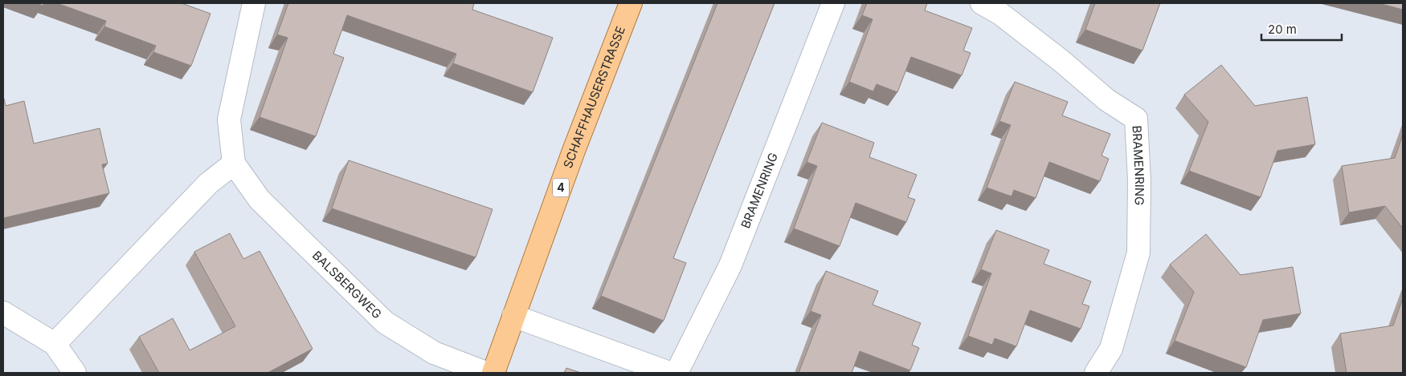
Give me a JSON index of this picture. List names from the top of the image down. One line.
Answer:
{"streets":{"main road":["SCHAFFHAUSERSTRASSE","4"],"street":["BRAMENRING","BALSBERGWEG"]},"scale_bar":"20 m"}
